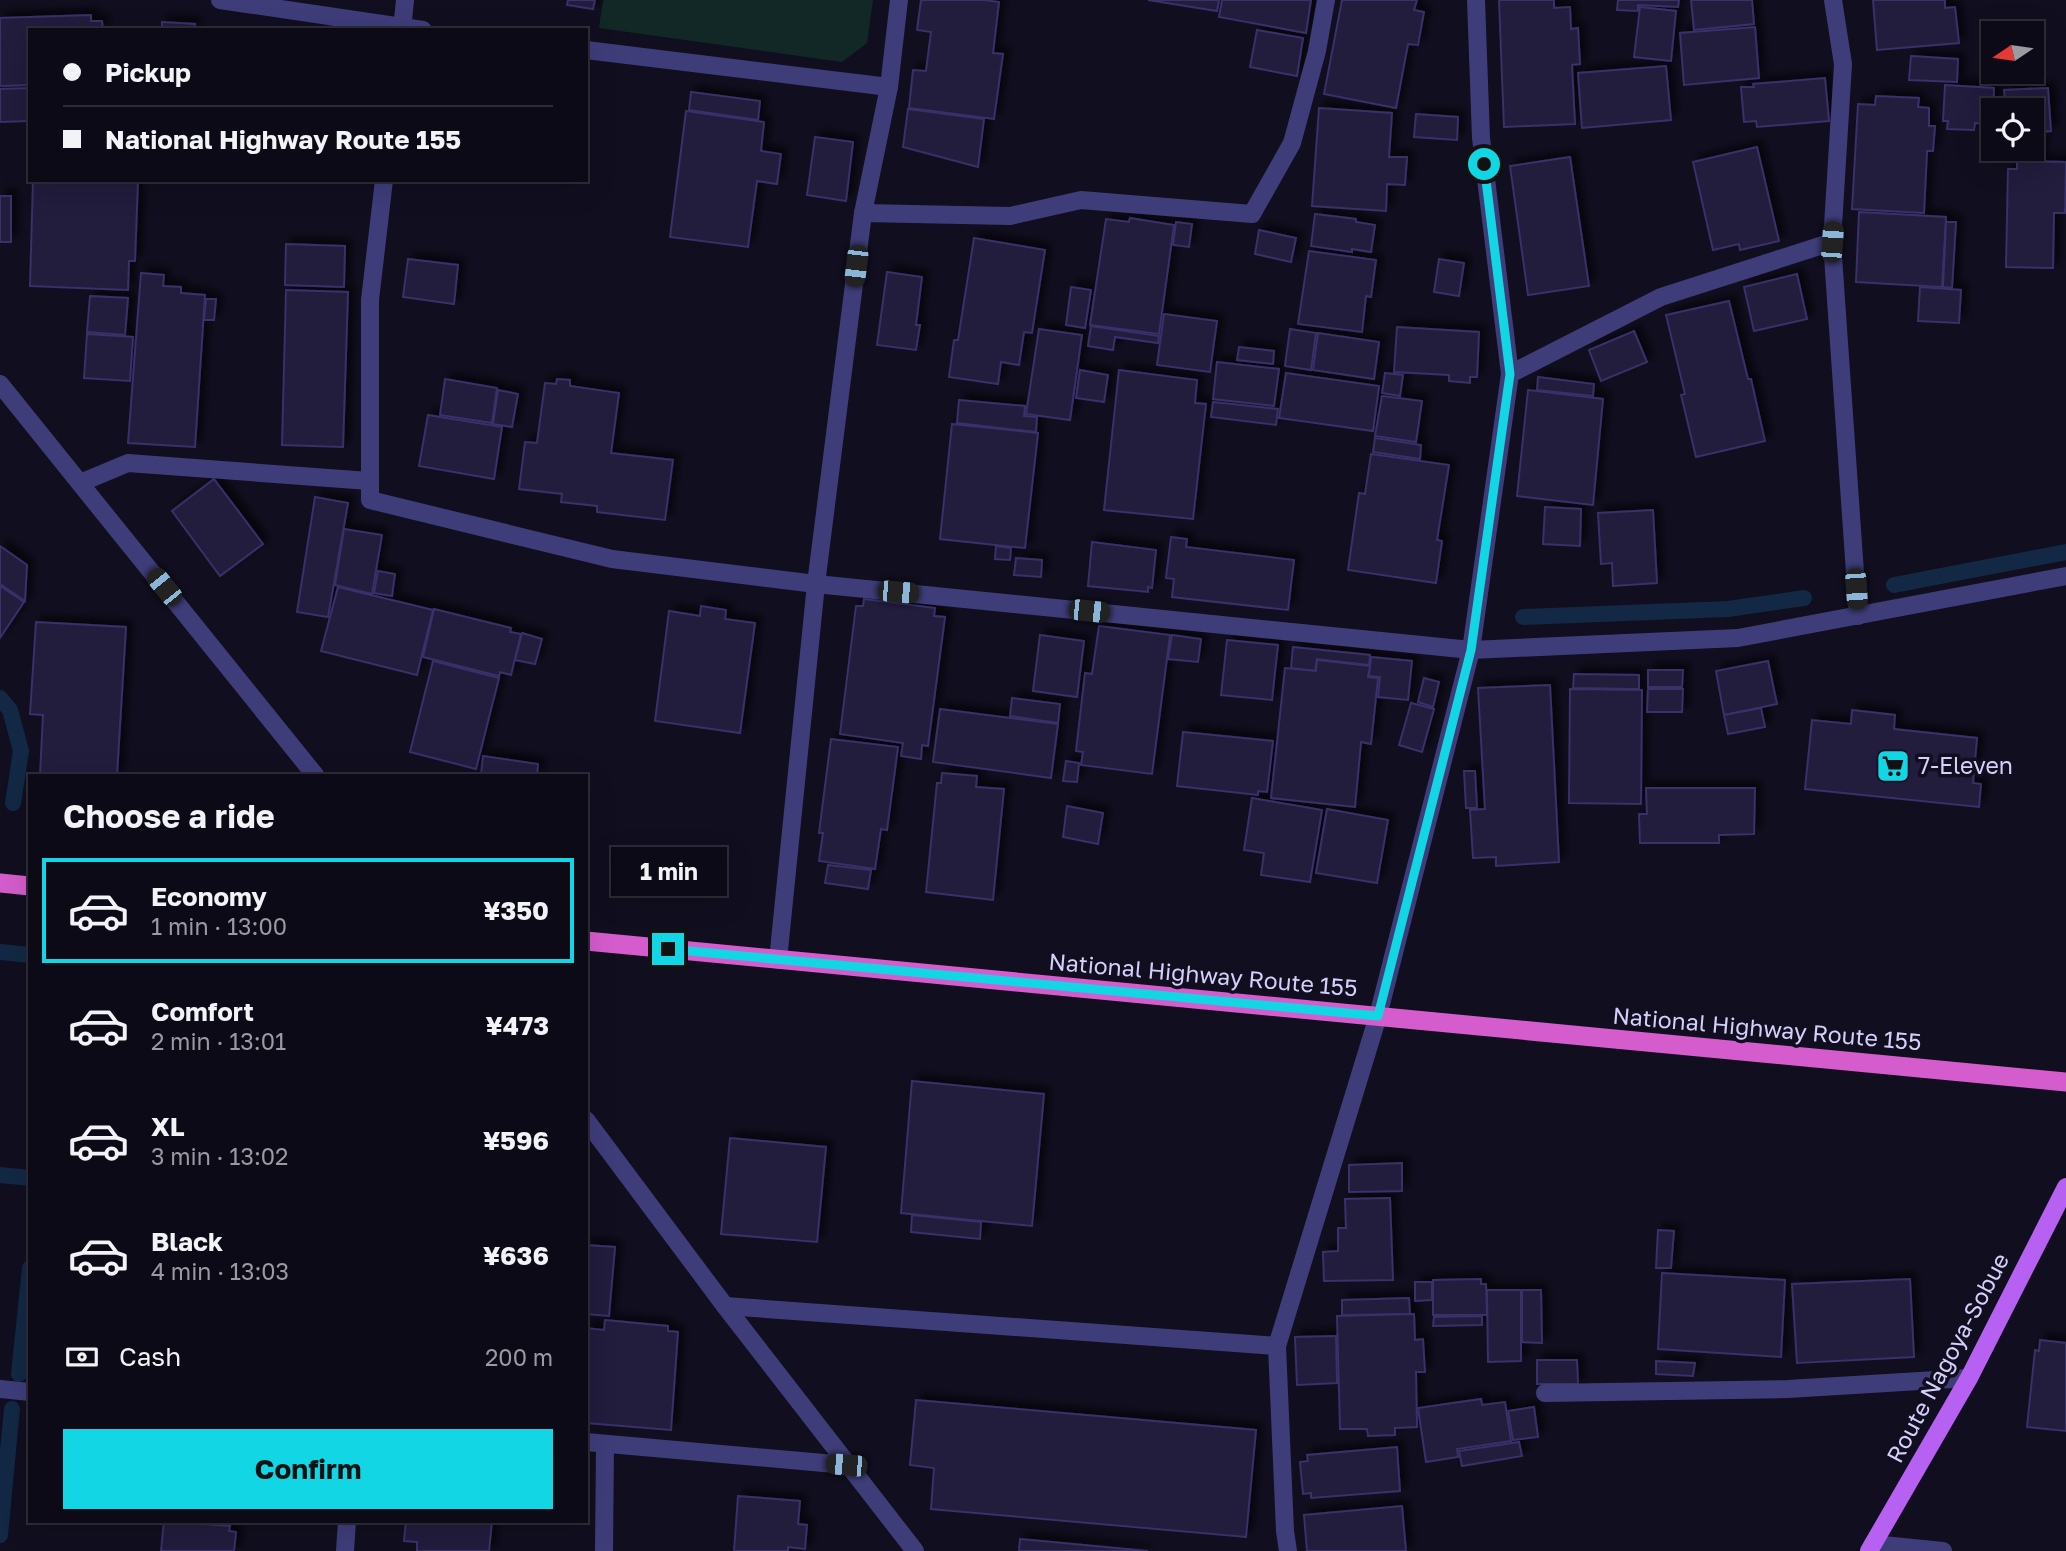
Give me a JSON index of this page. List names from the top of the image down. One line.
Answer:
{"streets":{"highway":["National Highway Route 155"],"main road":["Route Nagoya-Sobue"]},"places":{"supermarket":["7-Eleven"]},"north":"left","page":{"banner":["Pickup","National Highway Route 155"],"heading":"Choose a ride","bubble":"1 min","list":[{"name":"Economy","note":"1 min · 13:00","value":"¥350"},{"name":"Comfort","note":"2 min · 13:01","value":"¥473"},{"name":"XL","note":"3 min · 13:02","value":"¥596"},{"name":"Black","note":"4 min · 13:03","value":"¥636"}],"pay":["Cash","200 m"],"buttons":"Confirm"}}
